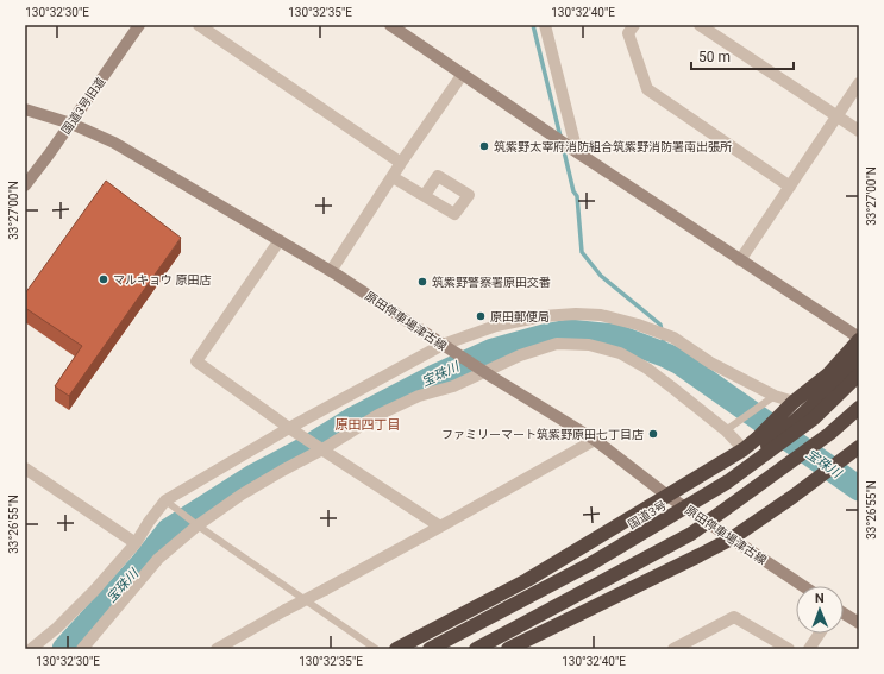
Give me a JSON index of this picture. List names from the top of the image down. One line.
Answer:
{"streets":{"highway":["国道3号"],"main road":["国道3号旧道","原田停車場津古線"]},"crossings":[["国道3号旧道","原田停車場津古線"]],"districts":["原田四丁目"],"water":["宝珠川"],"places":["筑紫野太宰府消防組合筑紫野消防署南出張所","マルキョウ 原田店","筑紫野警察署原田交番","原田郵便局","ファミリーマート筑紫野原田七丁目店"],"scale_bar":"50 m","north":"top","coordinates":["130°32'30\"E","130°32'35\"E","130°32'40\"E","33°27'00\"N","33°26'55\"N"]}
